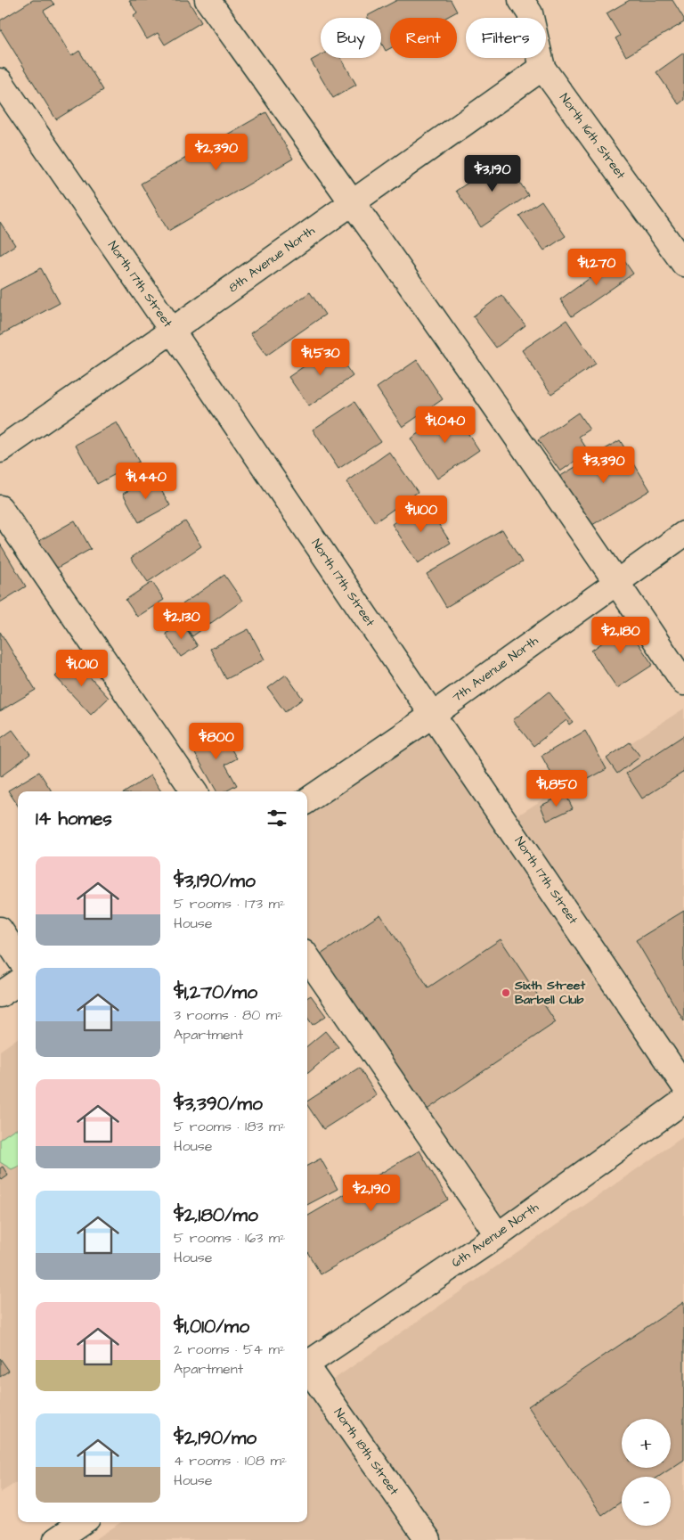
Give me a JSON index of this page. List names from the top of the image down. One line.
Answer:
{"streets":{"street":["North 16th Street","8th Avenue North","North 17th Street","7th Avenue North","6th Avenue North","North 18th Street"]},"crossings":[["North 16th Street","8th Avenue North"],["8th Avenue North","North 17th Street"],["North 17th Street","7th Avenue North"]],"places":["Sixth Street Barbell Club"],"page":{"chip":["Buy","Rent","Filters"],"price":["$2,390","$3,190","$1,270","$1,530","$1,040","$3,390","$1,440","$1,100","$2,130","$2,180","$1,010","$800","$1,850","$2,190"],"heading":"14 homes","list":[{"name":"$3,190/mo","note":"5 rooms · 173 m² · House"},{"name":"$1,270/mo","note":"3 rooms · 80 m² · Apartment"},{"name":"$3,390/mo","note":"5 rooms · 183 m² · House"},{"name":"$2,180/mo","note":"5 rooms · 163 m² · House"},{"name":"$1,010/mo","note":"2 rooms · 54 m² · Apartment"},{"name":"$2,190/mo","note":"4 rooms · 108 m² · House"}],"map_buttons":["+","−"]}}
